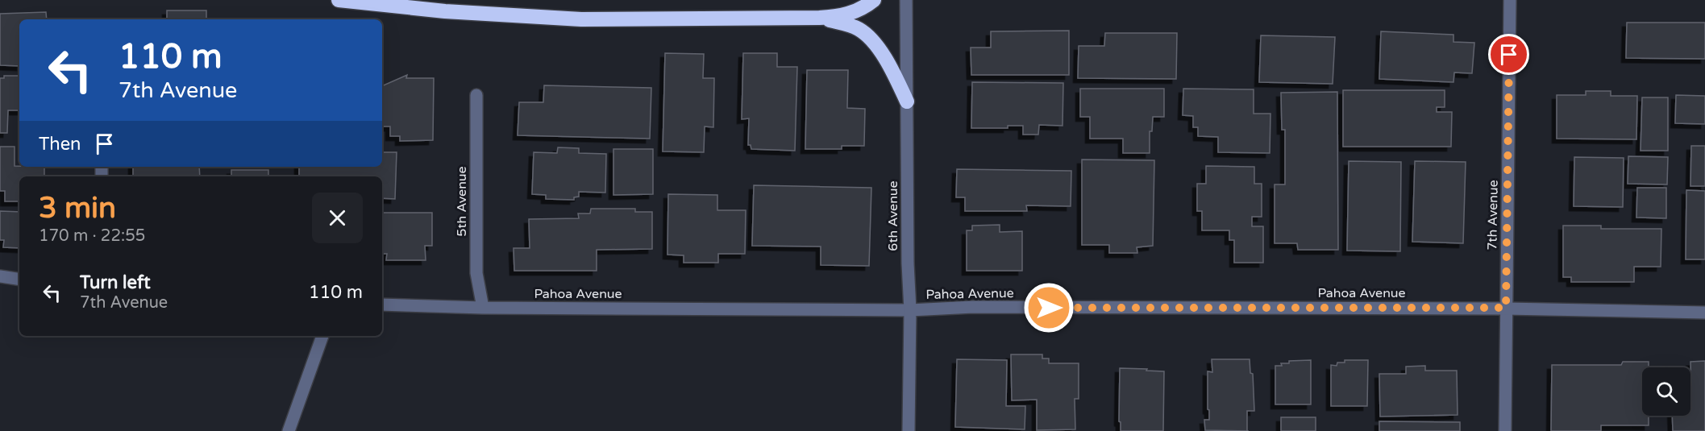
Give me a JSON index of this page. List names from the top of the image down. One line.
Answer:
{"streets":{"street":["5th Avenue","7th Avenue","6th Avenue","Pahoa Avenue"]},"crossings":[["5th Avenue","Pahoa Avenue"],["7th Avenue","Pahoa Avenue"],["6th Avenue","Pahoa Avenue"]],"page":{"turn":["110 m","7th Avenue"],"then":"Then","heading":["3 min","170 m · 22:55"],"list":[{"name":"Turn left","note":"7th Avenue","value":"110 m"}]}}
